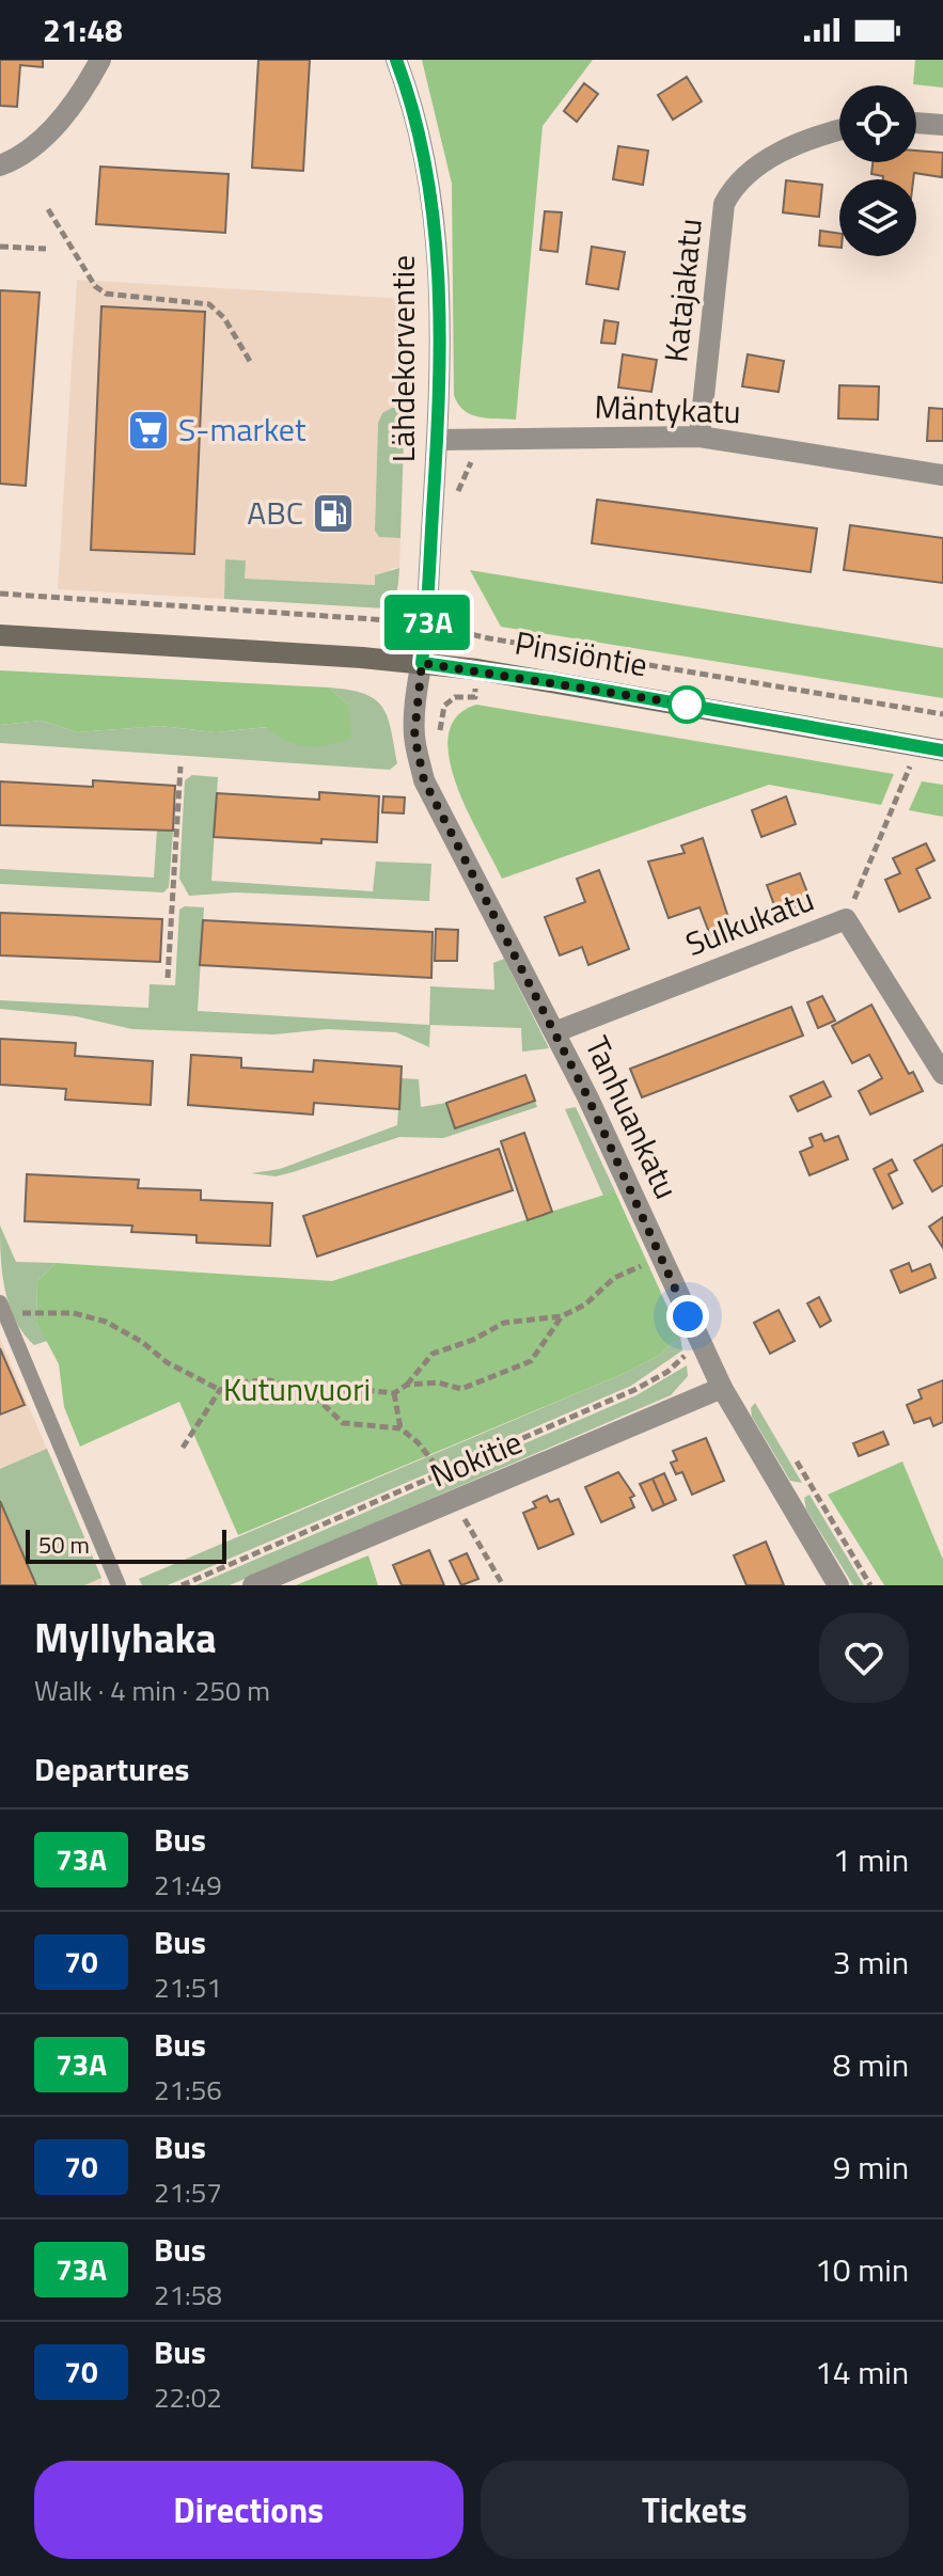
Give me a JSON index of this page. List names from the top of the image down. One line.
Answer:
{"streets":{"main road":["Pinsiöntie"],"street":["Katajakatu","Lähdekorventie","Mäntykatu","Sulkukatu","Tanhuankatu","Nokitie"]},"crossings":[["Katajakatu","Mäntykatu"],["Lähdekorventie","Mäntykatu"],["Lähdekorventie","Pinsiöntie"],["Lähdekorventie","Tanhuankatu"],["Pinsiöntie","Tanhuankatu"],["Sulkukatu","Tanhuankatu"],["Tanhuankatu","Nokitie"]],"parks":["Kutunvuori"],"places":{"supermarket":["S-market"],"fuel station":["ABC"]},"lines":["bus line 73A"],"scale_bar":"50 m","page":{"status":"21:48","on_map":"73A","scale":"50 m","heading":[["Myllyhaka","Walk · 4 min · 250 m"],"Departures"],"list":[{"mark":"73A","name":"Bus","note":"21:49","value":"1 min"},{"mark":"70","name":"Bus","note":"21:51","value":"3 min"},{"mark":"73A","name":"Bus","note":"21:56","value":"8 min"},{"mark":"70","name":"Bus","note":"21:57","value":"9 min"},{"mark":"73A","name":"Bus","note":"21:58","value":"10 min"},{"mark":"70","name":"Bus","note":"22:02","value":"14 min"}],"buttons":["Directions","Tickets"]}}
